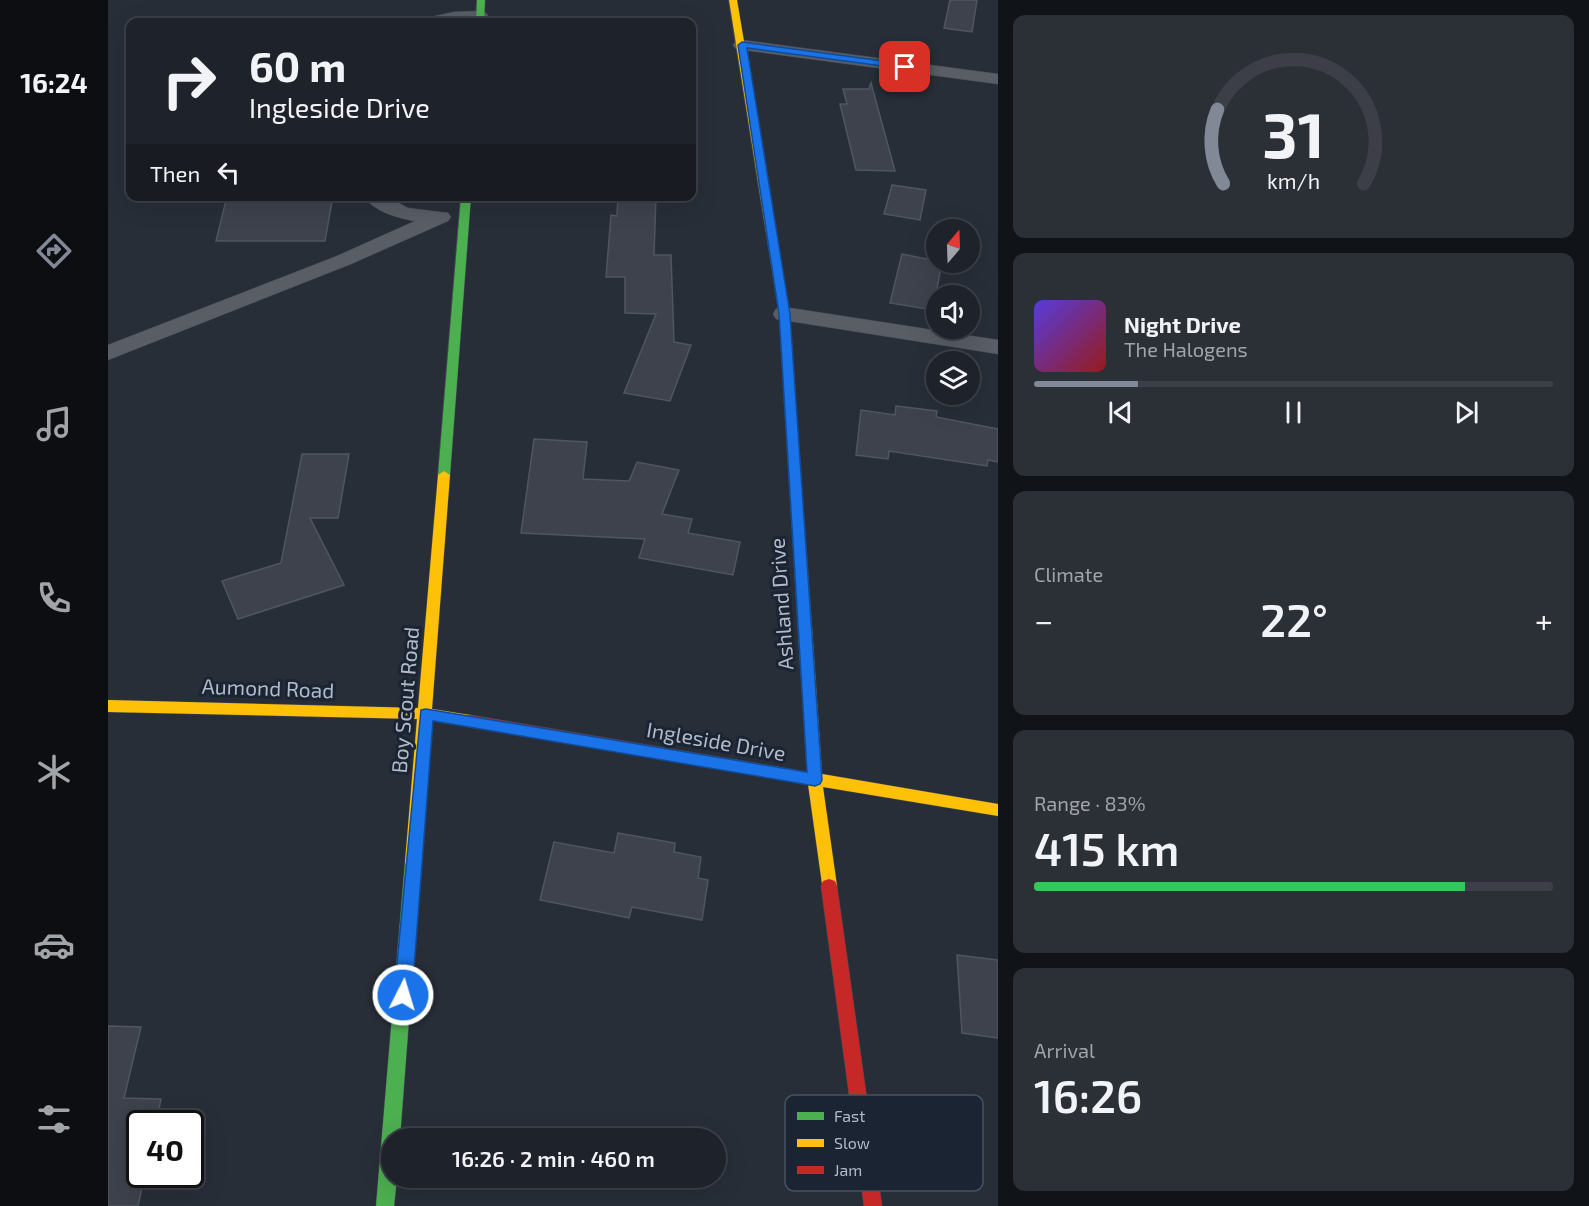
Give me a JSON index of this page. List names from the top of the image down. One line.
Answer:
{"streets":{"street":["Ashland Drive","Aumond Road","Boy Scout Road","Ingleside Drive"]},"crossings":[["Ashland Drive","Ingleside Drive"],["Aumond Road","Boy Scout Road"],["Aumond Road","Ingleside Drive"],["Boy Scout Road","Ingleside Drive"]],"legend":["Fast","Slow","Jam"],"north":"top","page":{"tabs":"16:24","turn":["60 m","Ingleside Drive"],"then":"Then","song":["Night Drive","The Halogens"],"tile":["Climate",["Range · 83%","415 km"],["Arrival","16:26"]],"heat":["−","22°","+"],"limit":"40","trip":"16:26 · 2 min · 460 m","gauge":["31","km/h"]}}
